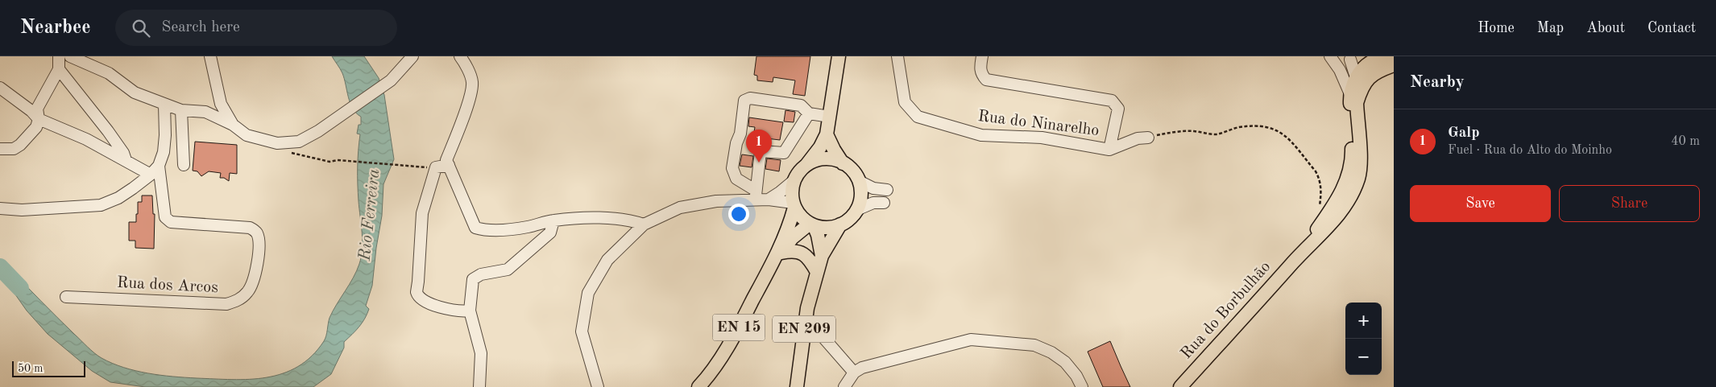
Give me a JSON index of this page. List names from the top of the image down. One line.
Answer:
{"streets":{"main road":["Rua do Borbulhão","EN 15","EN 209"],"street":["Rua do Ninarelho","Rua dos Arcos"]},"crossings":[["EN 15","EN 209"]],"water":["Rio Ferreira"],"scale_bar":"50 m","page":{"header":"Nearbee","search":"Search here","nav":["Home","Map","About","Contact"],"heading":"Nearby","list":[{"mark":"1","name":"Galp","note":"Fuel · Rua do Alto do Moinho","value":"40 m"}],"pins":"1","buttons":["Save","Share"],"map_buttons":["+","−"],"scale":"50 m"}}
